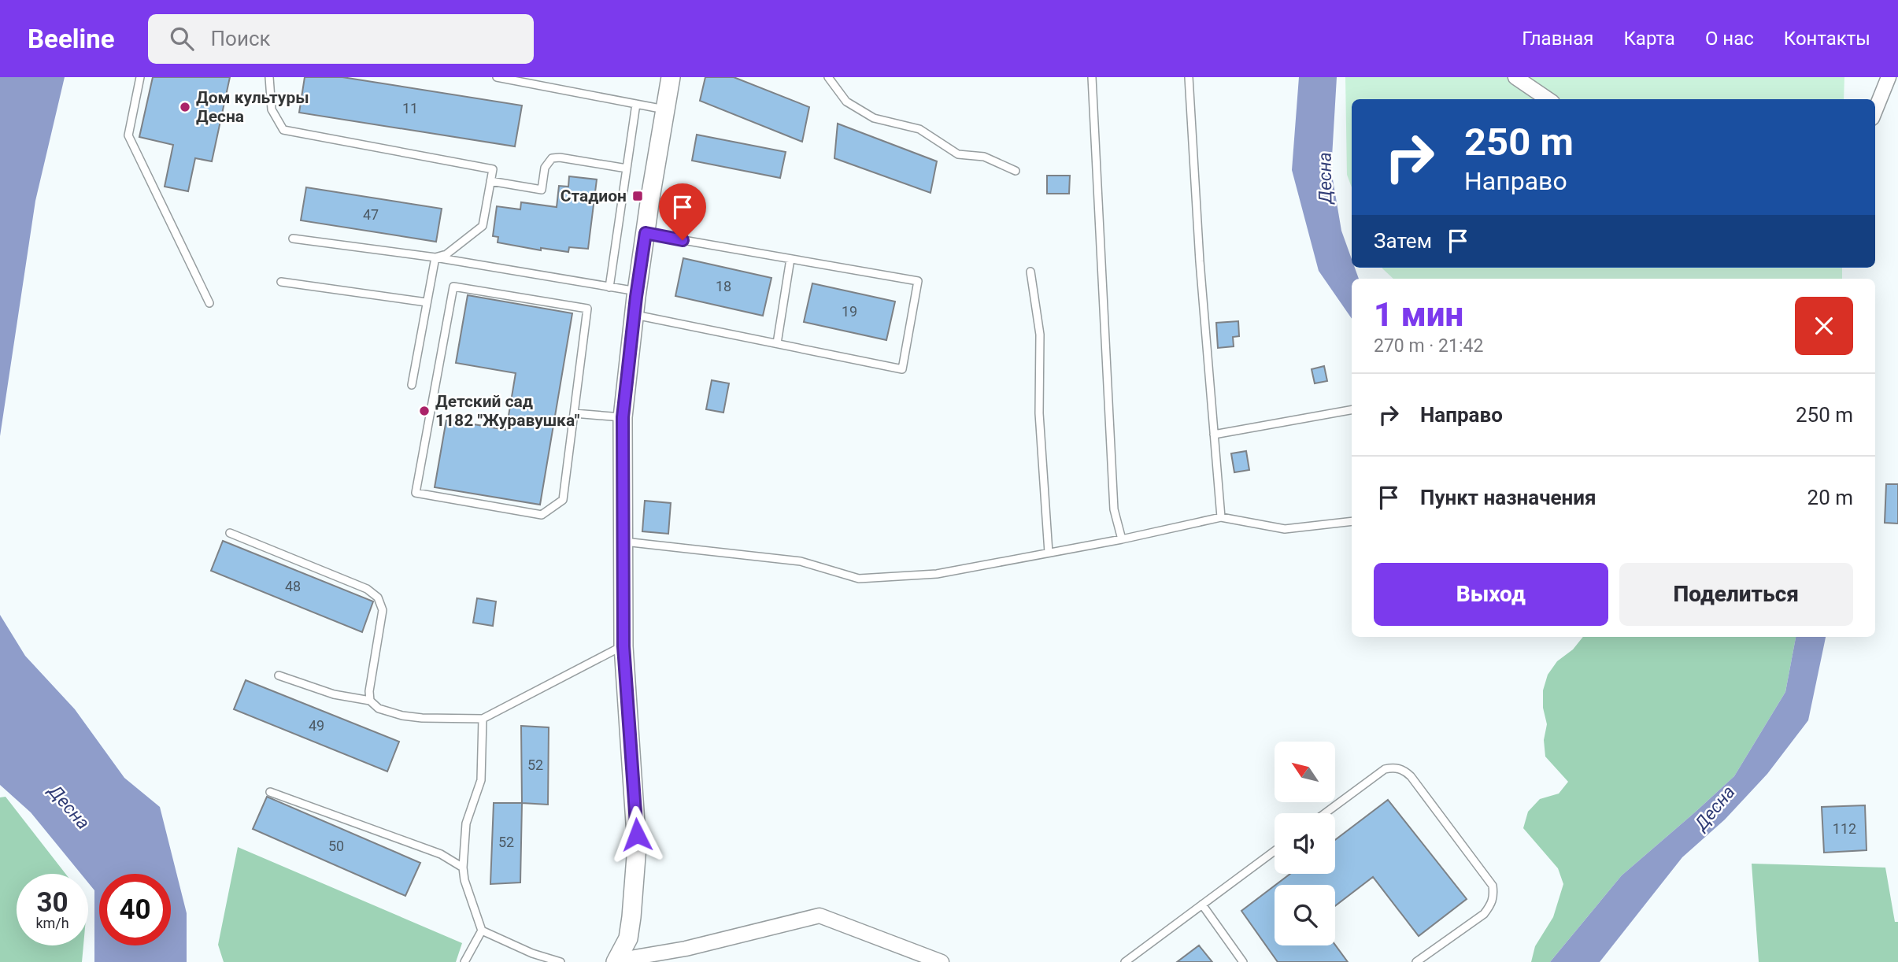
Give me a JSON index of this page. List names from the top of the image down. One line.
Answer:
{"water":["Десна"],"places":{"other":["Дом культуры Десна","Детский сад 1182 \"Журавушка\""],"transit":["Стадион"]},"house_numbers":["11","47","18","19","48","49","52","112","52","50"],"north":"top left","page":{"header":"Beeline","search":"Поиск","nav":["Главная","Карта","О нас","Контакты"],"turn":["250 m","Направо"],"then":"Затем","heading":["1 мин","270 m · 21:42"],"list":[{"name":"Направо","value":"250 m"},{"name":"Пункт назначения","value":"20 m"}],"buttons":["Выход","Поделиться"],"speed":"30 km/h","limit":"40"}}
